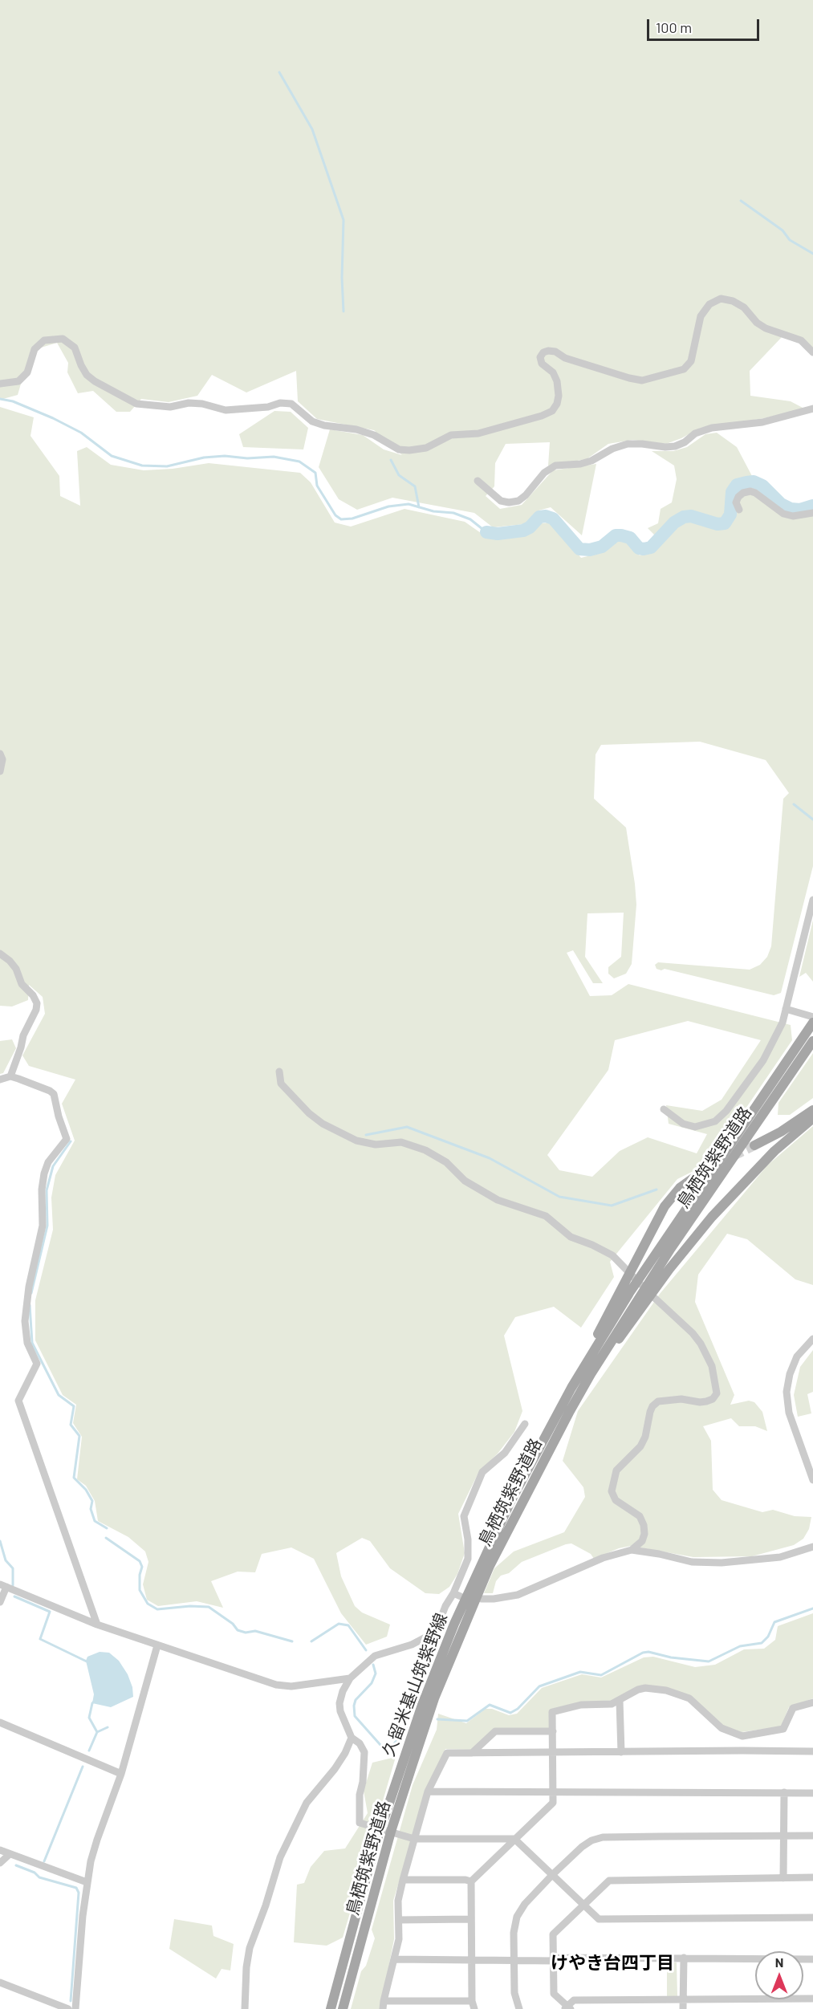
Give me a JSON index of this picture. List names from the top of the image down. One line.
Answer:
{"streets":{"main road":["鳥栖筑紫野道路","久留米基山筑紫野線"]},"crossings":[["鳥栖筑紫野道路","久留米基山筑紫野線"]],"districts":["けやき台四丁目"],"scale_bar":"100 m","north":"top"}
